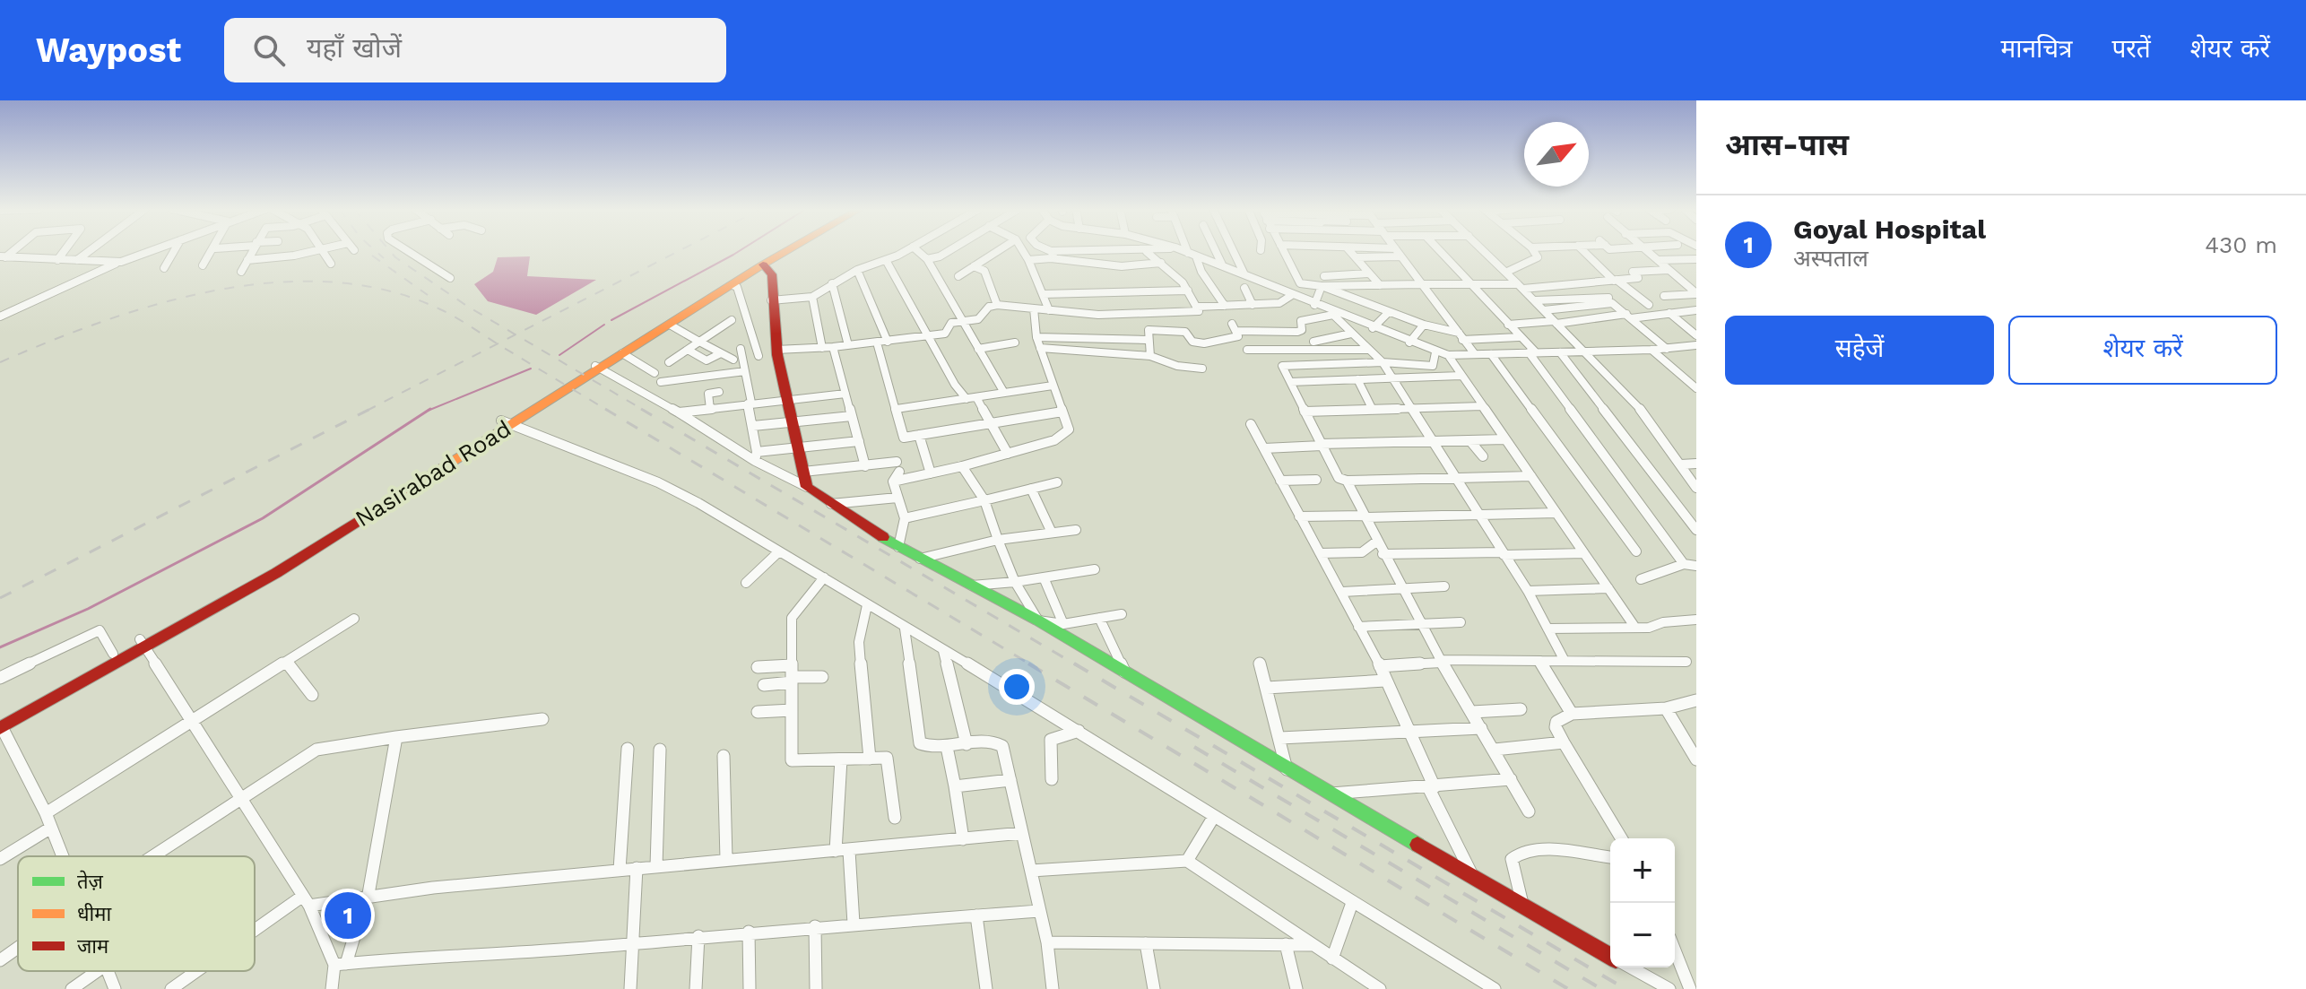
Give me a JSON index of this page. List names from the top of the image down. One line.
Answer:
{"streets":{"main road":["Nasirabad Road"]},"legend":["तेज़","धीमा","जाम"],"north":"top right","page":{"header":"Waypost","search":"यहाँ खोजें","nav":["मानचित्र","परतें","शेयर करें"],"heading":"आस-पास","list":[{"mark":"1","name":"Goyal Hospital","note":"अस्पताल","value":"430 m"}],"buttons":["सहेजें","शेयर करें"],"map_buttons":["+","−"],"pins":"1"}}
